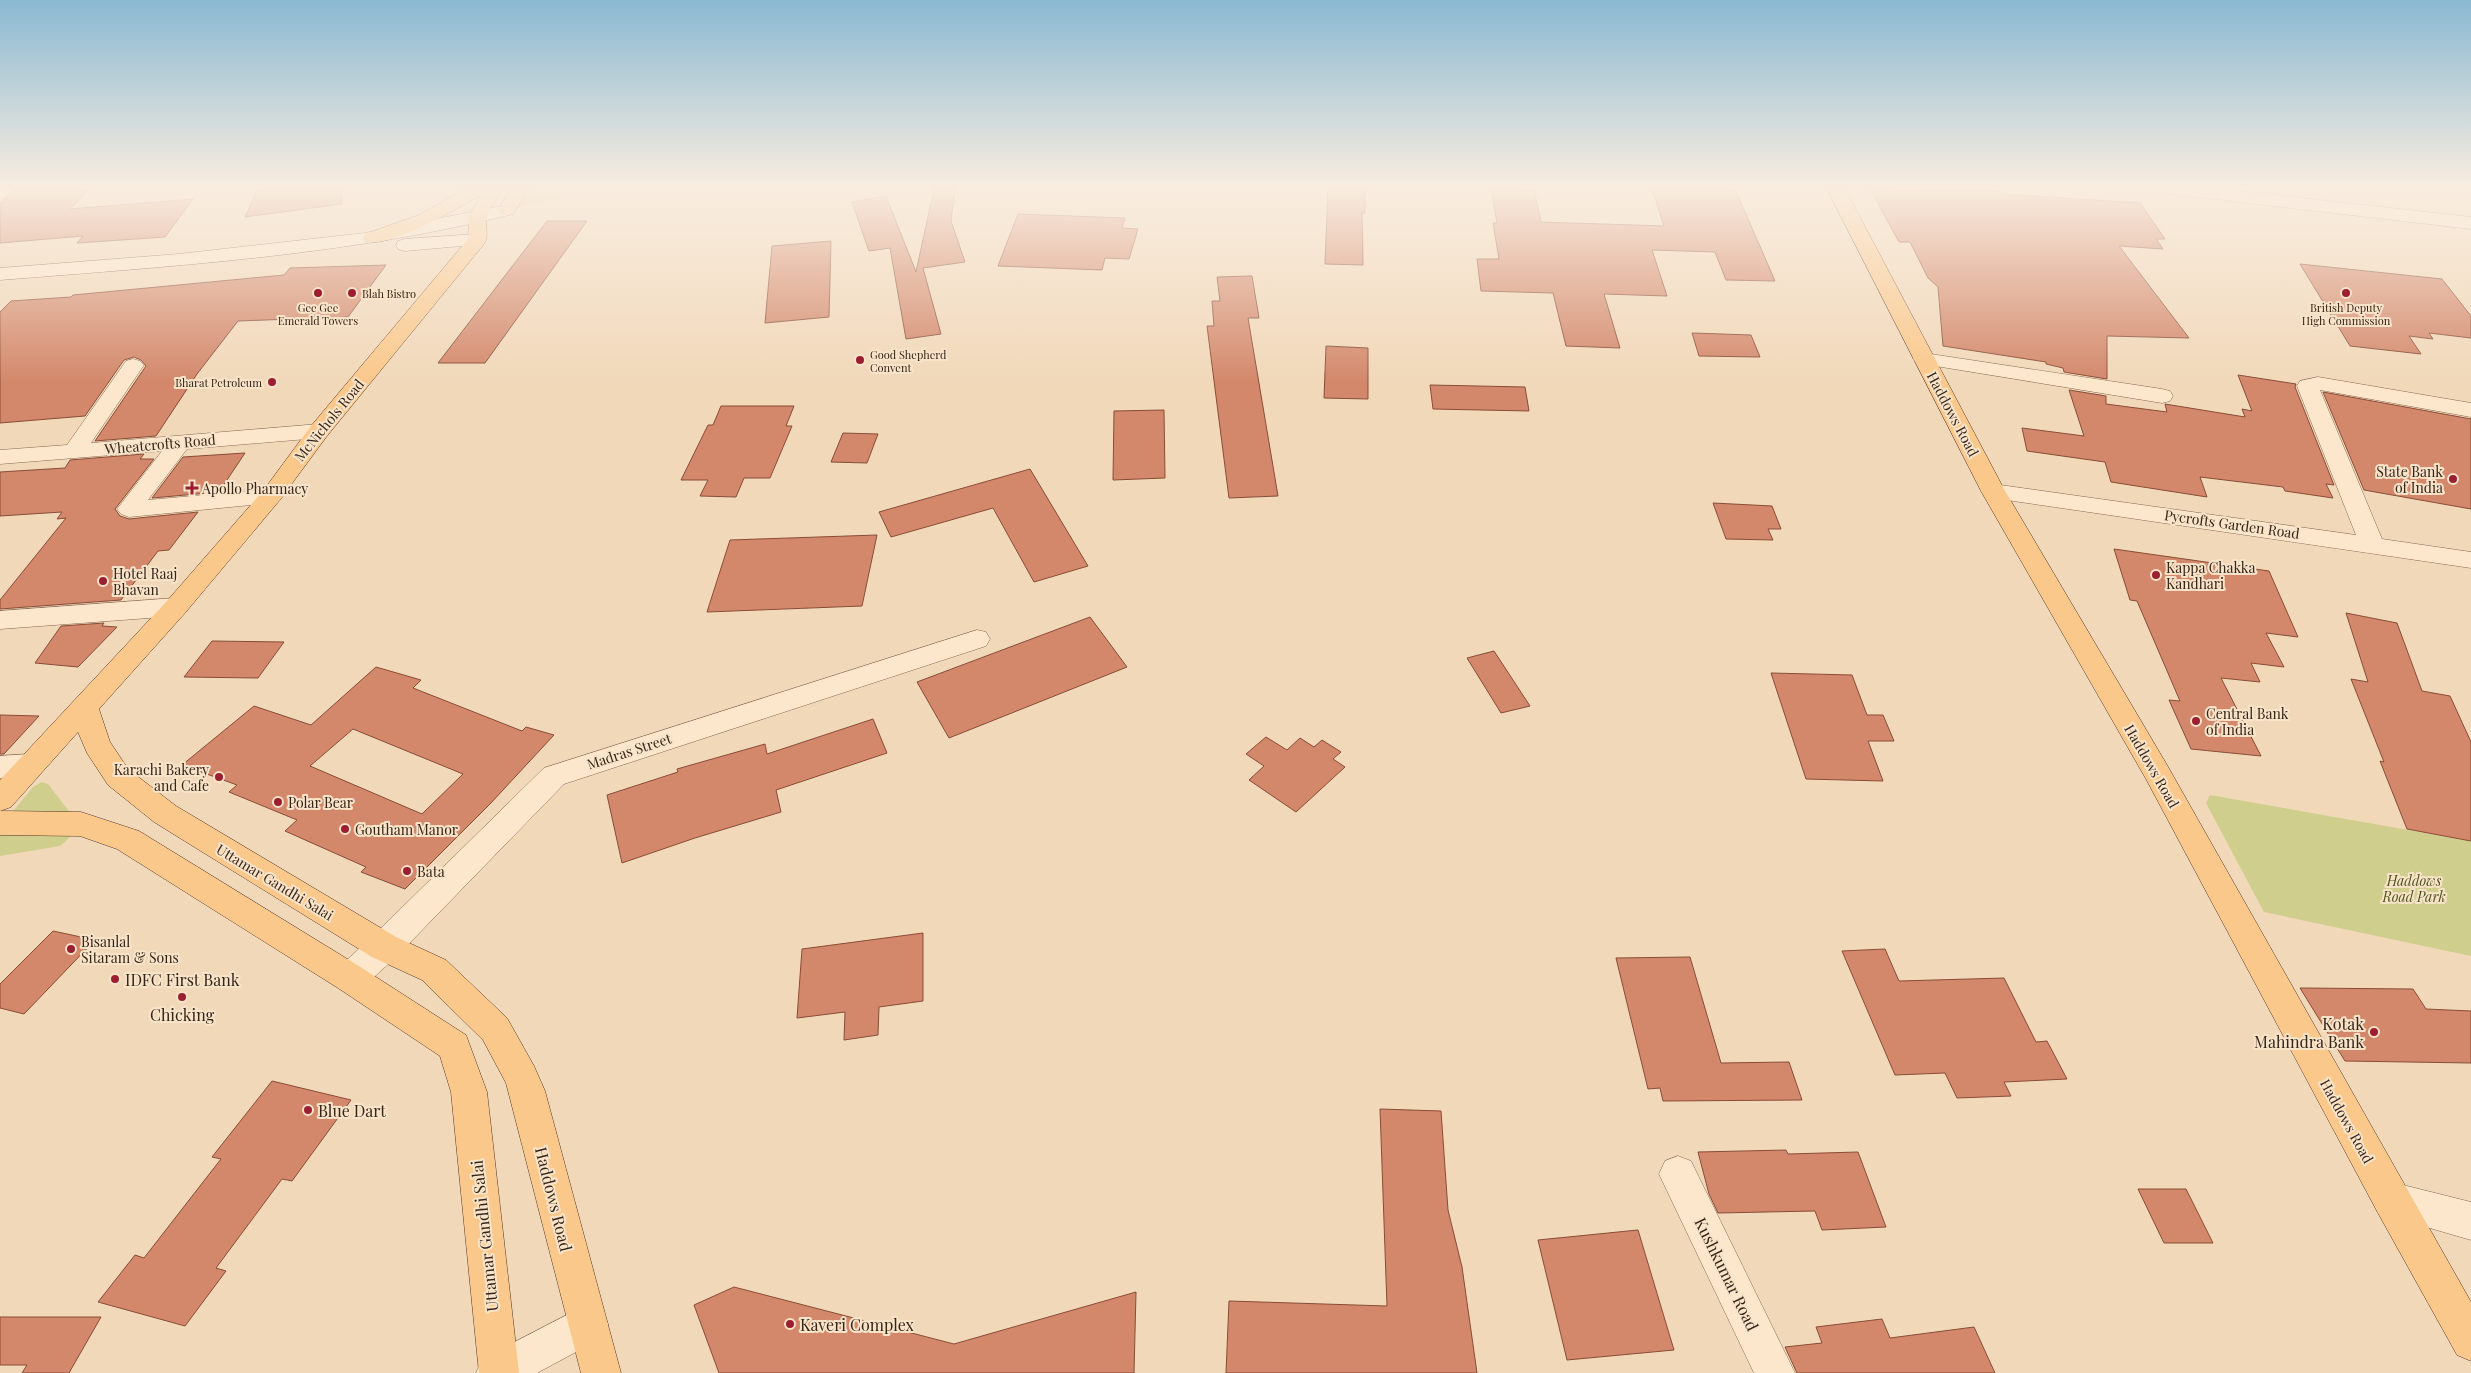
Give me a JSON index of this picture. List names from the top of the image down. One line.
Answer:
{"streets":{"main road":["Haddows Road","McNichols Road","Uttamar Gandhi Salai"],"street":["Wheatcrofts Road","Pycrofts Garden Road","Madras Street","Kushkumar Road"]},"crossings":[["Haddows Road","Pycrofts Garden Road"],["Haddows Road","Uttamar Gandhi Salai"],["McNichols Road","Wheatcrofts Road"],["McNichols Road","Uttamar Gandhi Salai"],["Madras Street","Uttamar Gandhi Salai"]],"parks":["Haddows Road Park"],"places":{"other":["Gee Gee Emerald Towers","Blah Bistro","British Deputy High Commission","Good Shepherd Convent","Bharat Petroleum","State Bank of India","Kappa Chakka Kandhari","Hotel Raaj Bhavan","Central Bank of India","Karachi Bakery and Cafe","Polar Bear","Goutham Manor","Bata","Bisanlal Sitaram & Sons","IDFC First Bank","Chicking","Kotak Mahindra Bank","Blue Dart","Kaveri Complex"],"health":["Apollo Pharmacy"]}}
